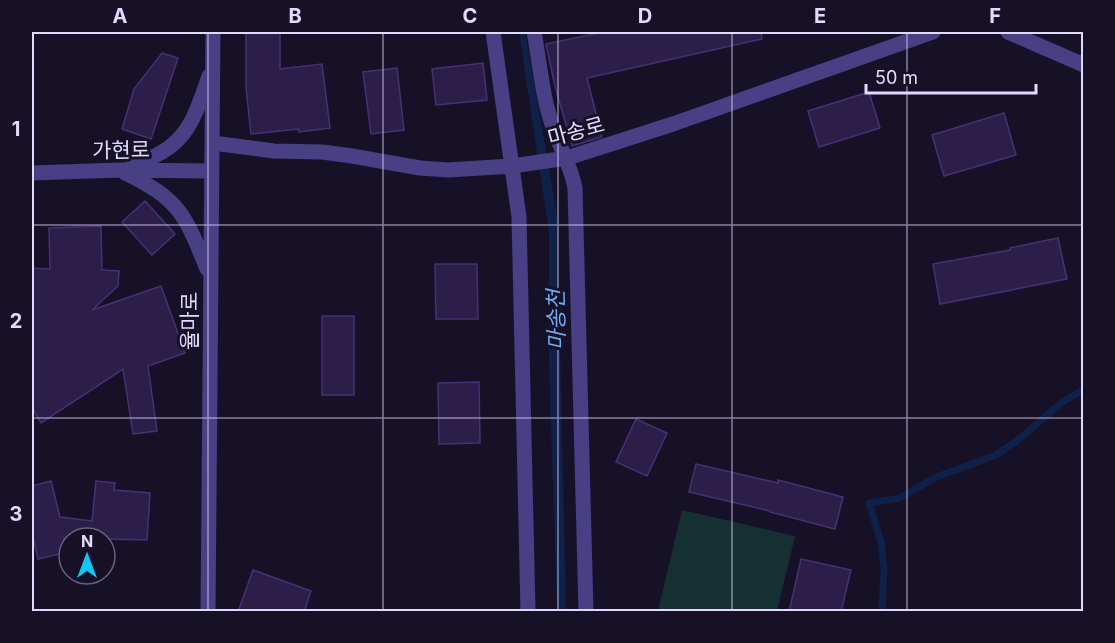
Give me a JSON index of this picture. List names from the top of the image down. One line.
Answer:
{"streets":{"street":["마송로","가현로","율마로"]},"crossings":[["마송로","율마로"],["가현로","율마로"]],"water":["마송천"],"scale_bar":"50 m","north":"top","grid":{"columns":["A","B","C","D","E","F"],"rows":["1","2","3"]}}
